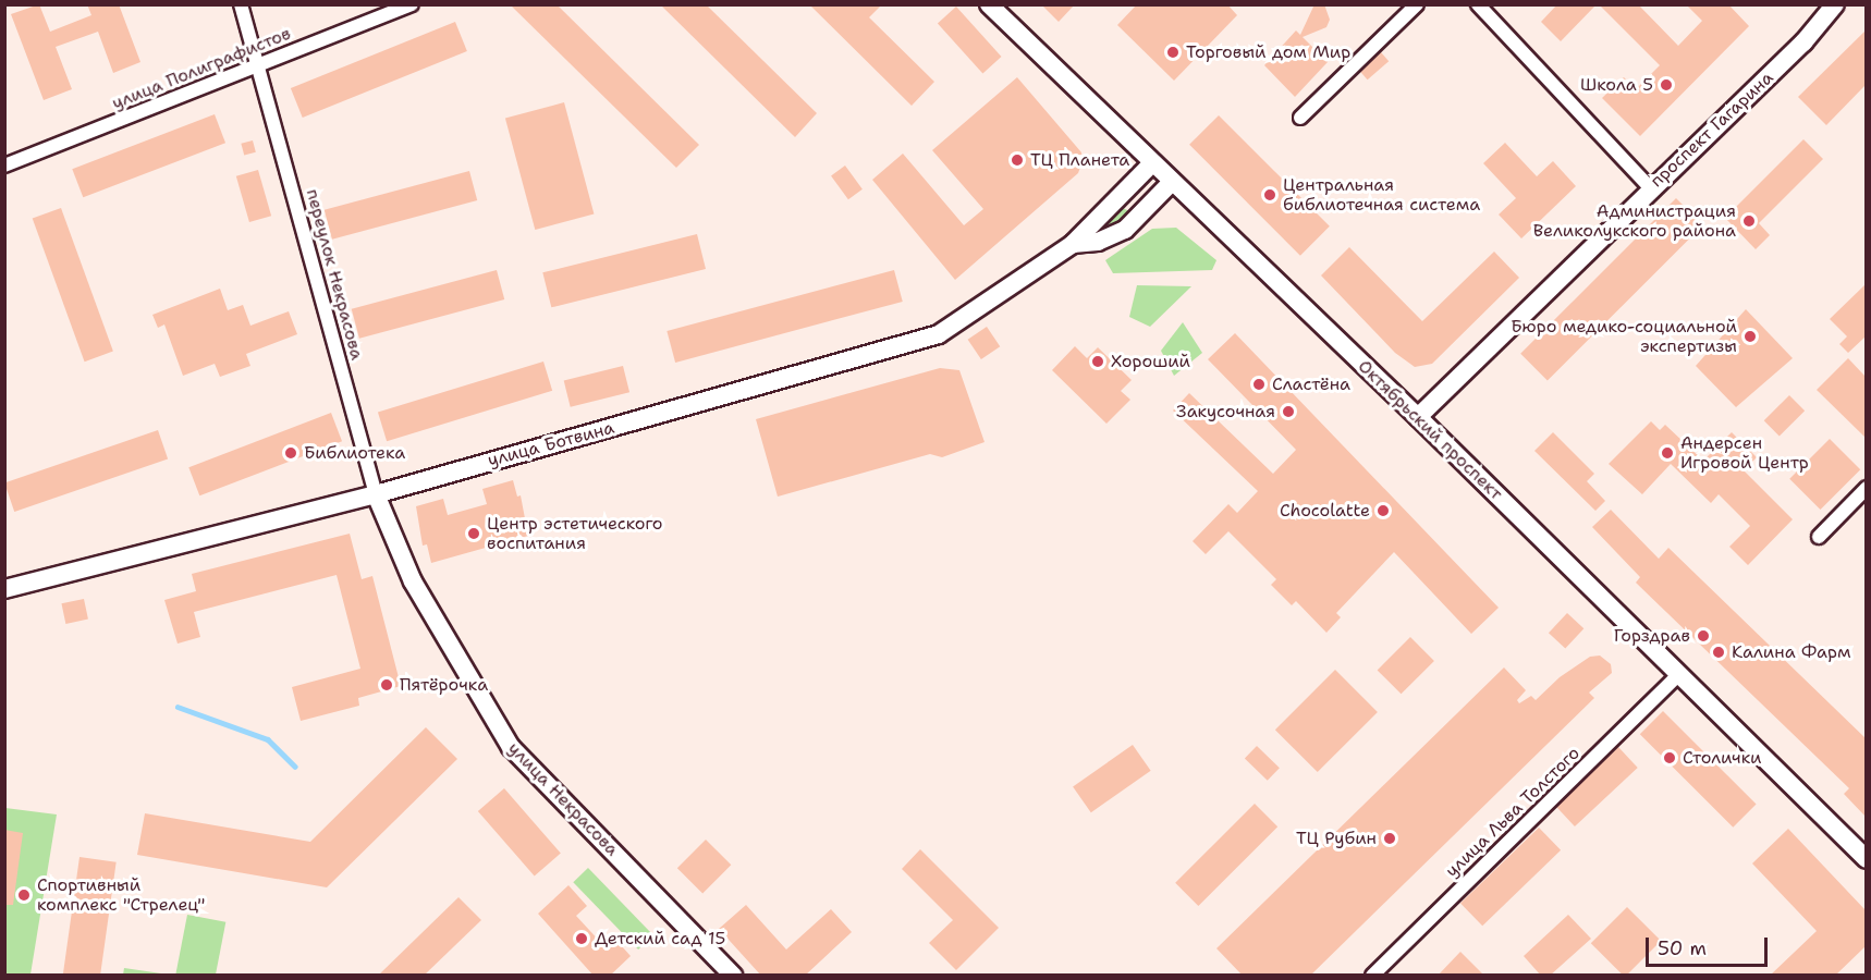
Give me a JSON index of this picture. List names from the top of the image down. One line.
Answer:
{"streets":{"main road":["проспект Гагарина","Октябрьский проспект","улица Ботвина","улица Некрасова"],"street":["улица Полиграфистов","переулок Некрасова","улица Льва Толстого"]},"crossings":[["улица Полиграфистов","переулок Некрасова"],["проспект Гагарина","Октябрьский проспект"],["переулок Некрасова","улица Ботвина"],["переулок Некрасова","улица Некрасова"],["Октябрьский проспект","улица Ботвина"],["Октябрьский проспект","улица Льва Толстого"],["улица Ботвина","улица Некрасова"]],"places":["Торговый дом Мир","Школа 5","ТЦ Планета","Центральная библиотечная система","Администрация Великолукского района","Бюро медико-социальной экспертизы","Хороший","Сластёна","Закусочная","Библиотека","Андерсен Игровой Центр","Chocolatte","Центр эстетического воспитания","Горздрав","Калина Фарм","Пятёрочка","Столички","ТЦ Рубин","Спортивный комплекс \"Стрелец\"","Детский сад 15"],"scale_bar":"50 m"}
